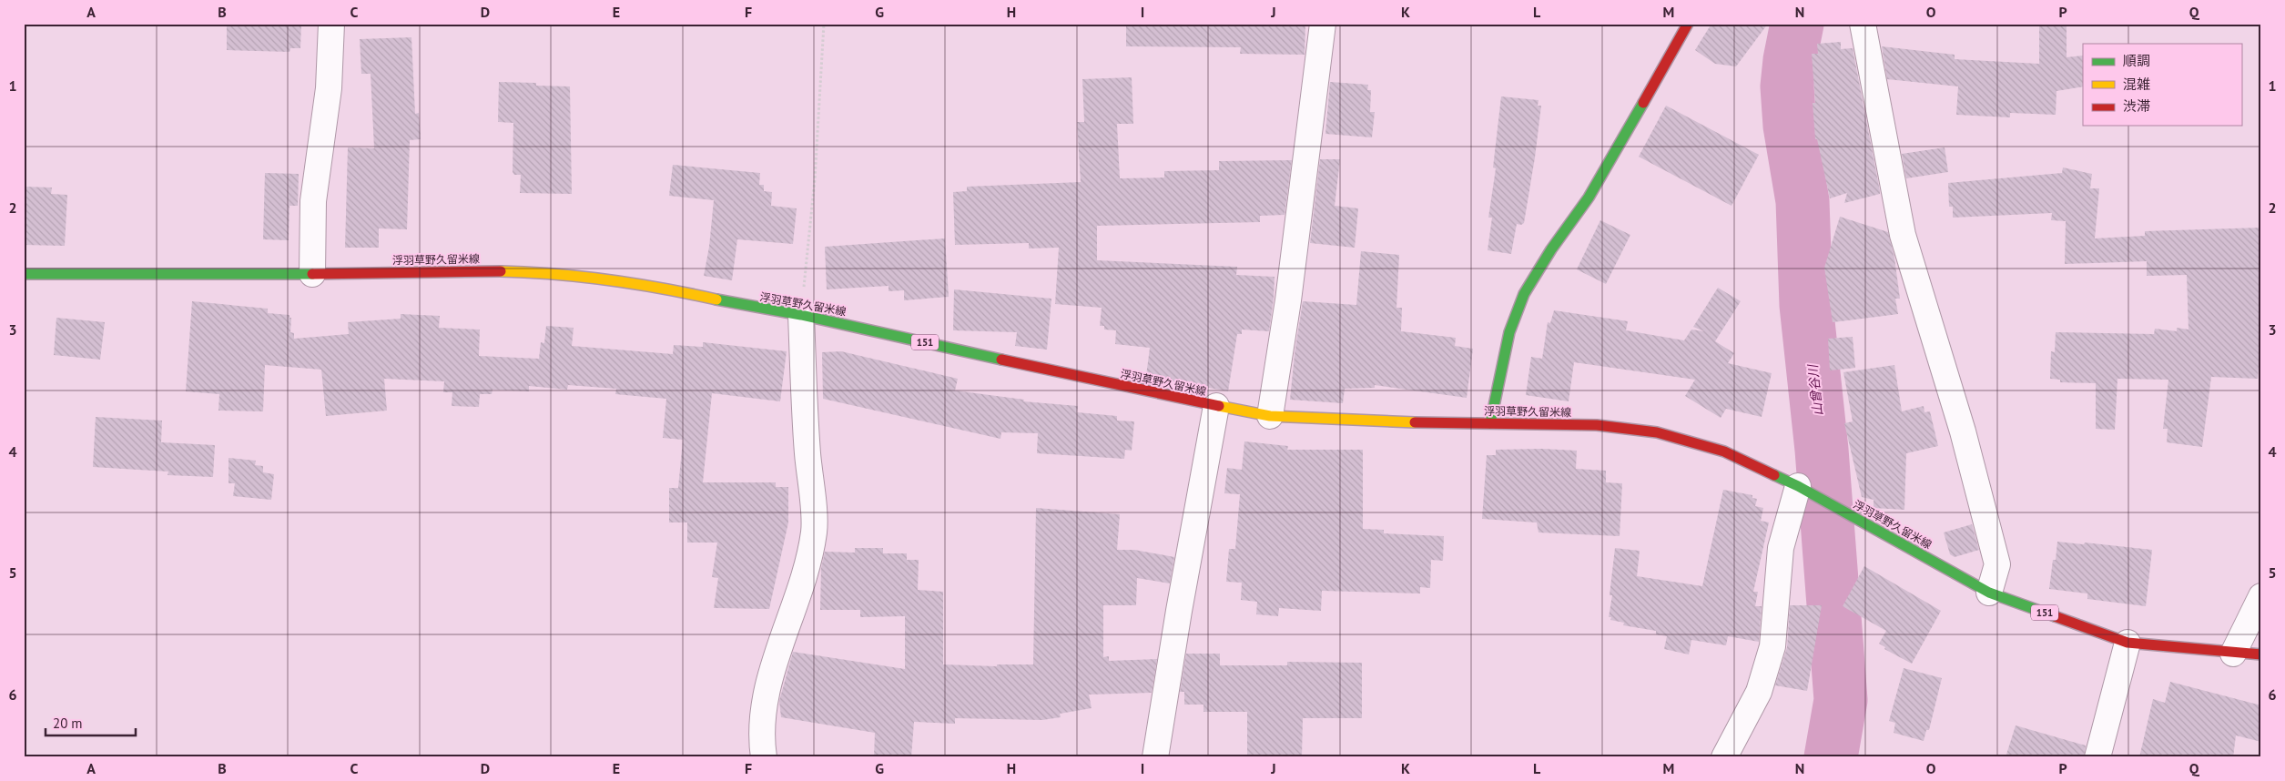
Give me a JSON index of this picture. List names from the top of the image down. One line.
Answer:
{"streets":{"main road":["浮羽草野久留米線","151"]},"water":["山曾谷川"],"legend":["順調","混雑","渋滞"],"scale_bar":"20 m","grid":{"columns":["A","B","C","D","E","F","G","H","I","J","K","L","M","N","O","P","Q"],"rows":["1","2","3","4","5","6"]}}
